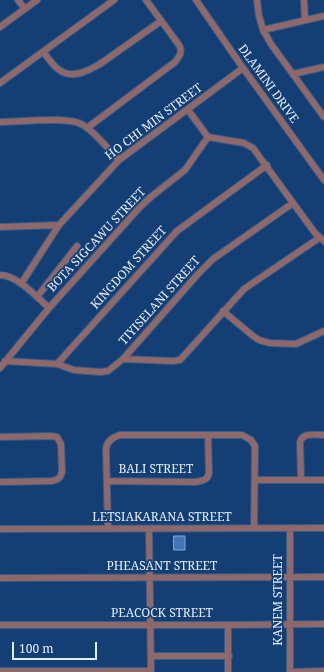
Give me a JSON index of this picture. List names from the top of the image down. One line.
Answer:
{"streets":{"street":["DLAMINI DRIVE","HO CHI MIN STREET","BOTA SIGCAWU STREET","KINGDOM STREET","TIYISELANI STREET","BALI STREET","LETSIAKARANA STREET","PHEASANT STREET","KANEM STREET","PEACOCK STREET"]},"crossings":[["DLAMINI DRIVE","HO CHI MIN STREET"],["KINGDOM STREET","TIYISELANI STREET"],["LETSIAKARANA STREET","KANEM STREET"],["PHEASANT STREET","KANEM STREET"],["KANEM STREET","PEACOCK STREET"]],"scale_bar":"100 m"}
